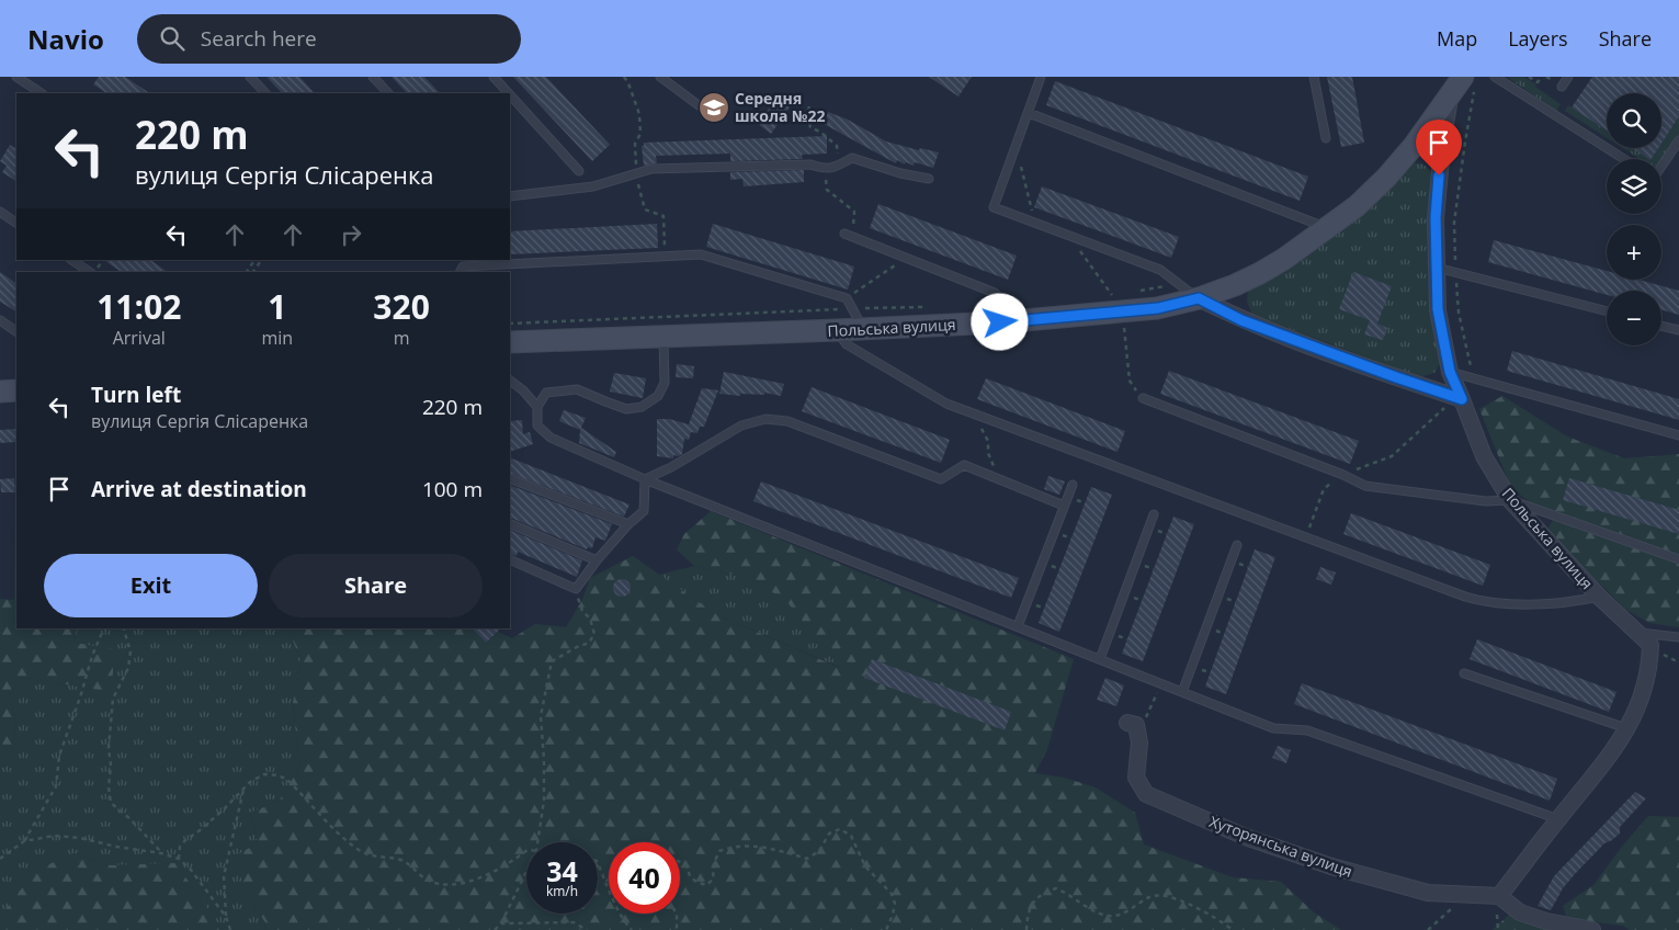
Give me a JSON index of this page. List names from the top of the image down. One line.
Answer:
{"streets":{"street":["Польська вулиця","Хуторянська вулиця"]},"crossings":[["Польська вулиця","Хуторянська вулиця"]],"places":{"school or university":["Середня школа №22"]},"page":{"header":"Navio","search":"Search here","nav":["Map","Layers","Share"],"map_buttons":["+","−"],"turn":["220 m","вулиця Сергія Слісаренка"],"eta":["11:02","Arrival","1","min","320","m"],"list":[{"name":"Turn left","note":"вулиця Сергія Слісаренка","value":"220 m"},{"name":"Arrive at destination","value":"100 m"}],"buttons":["Exit","Share"],"speed":"34 km/h","limit":"40"}}
